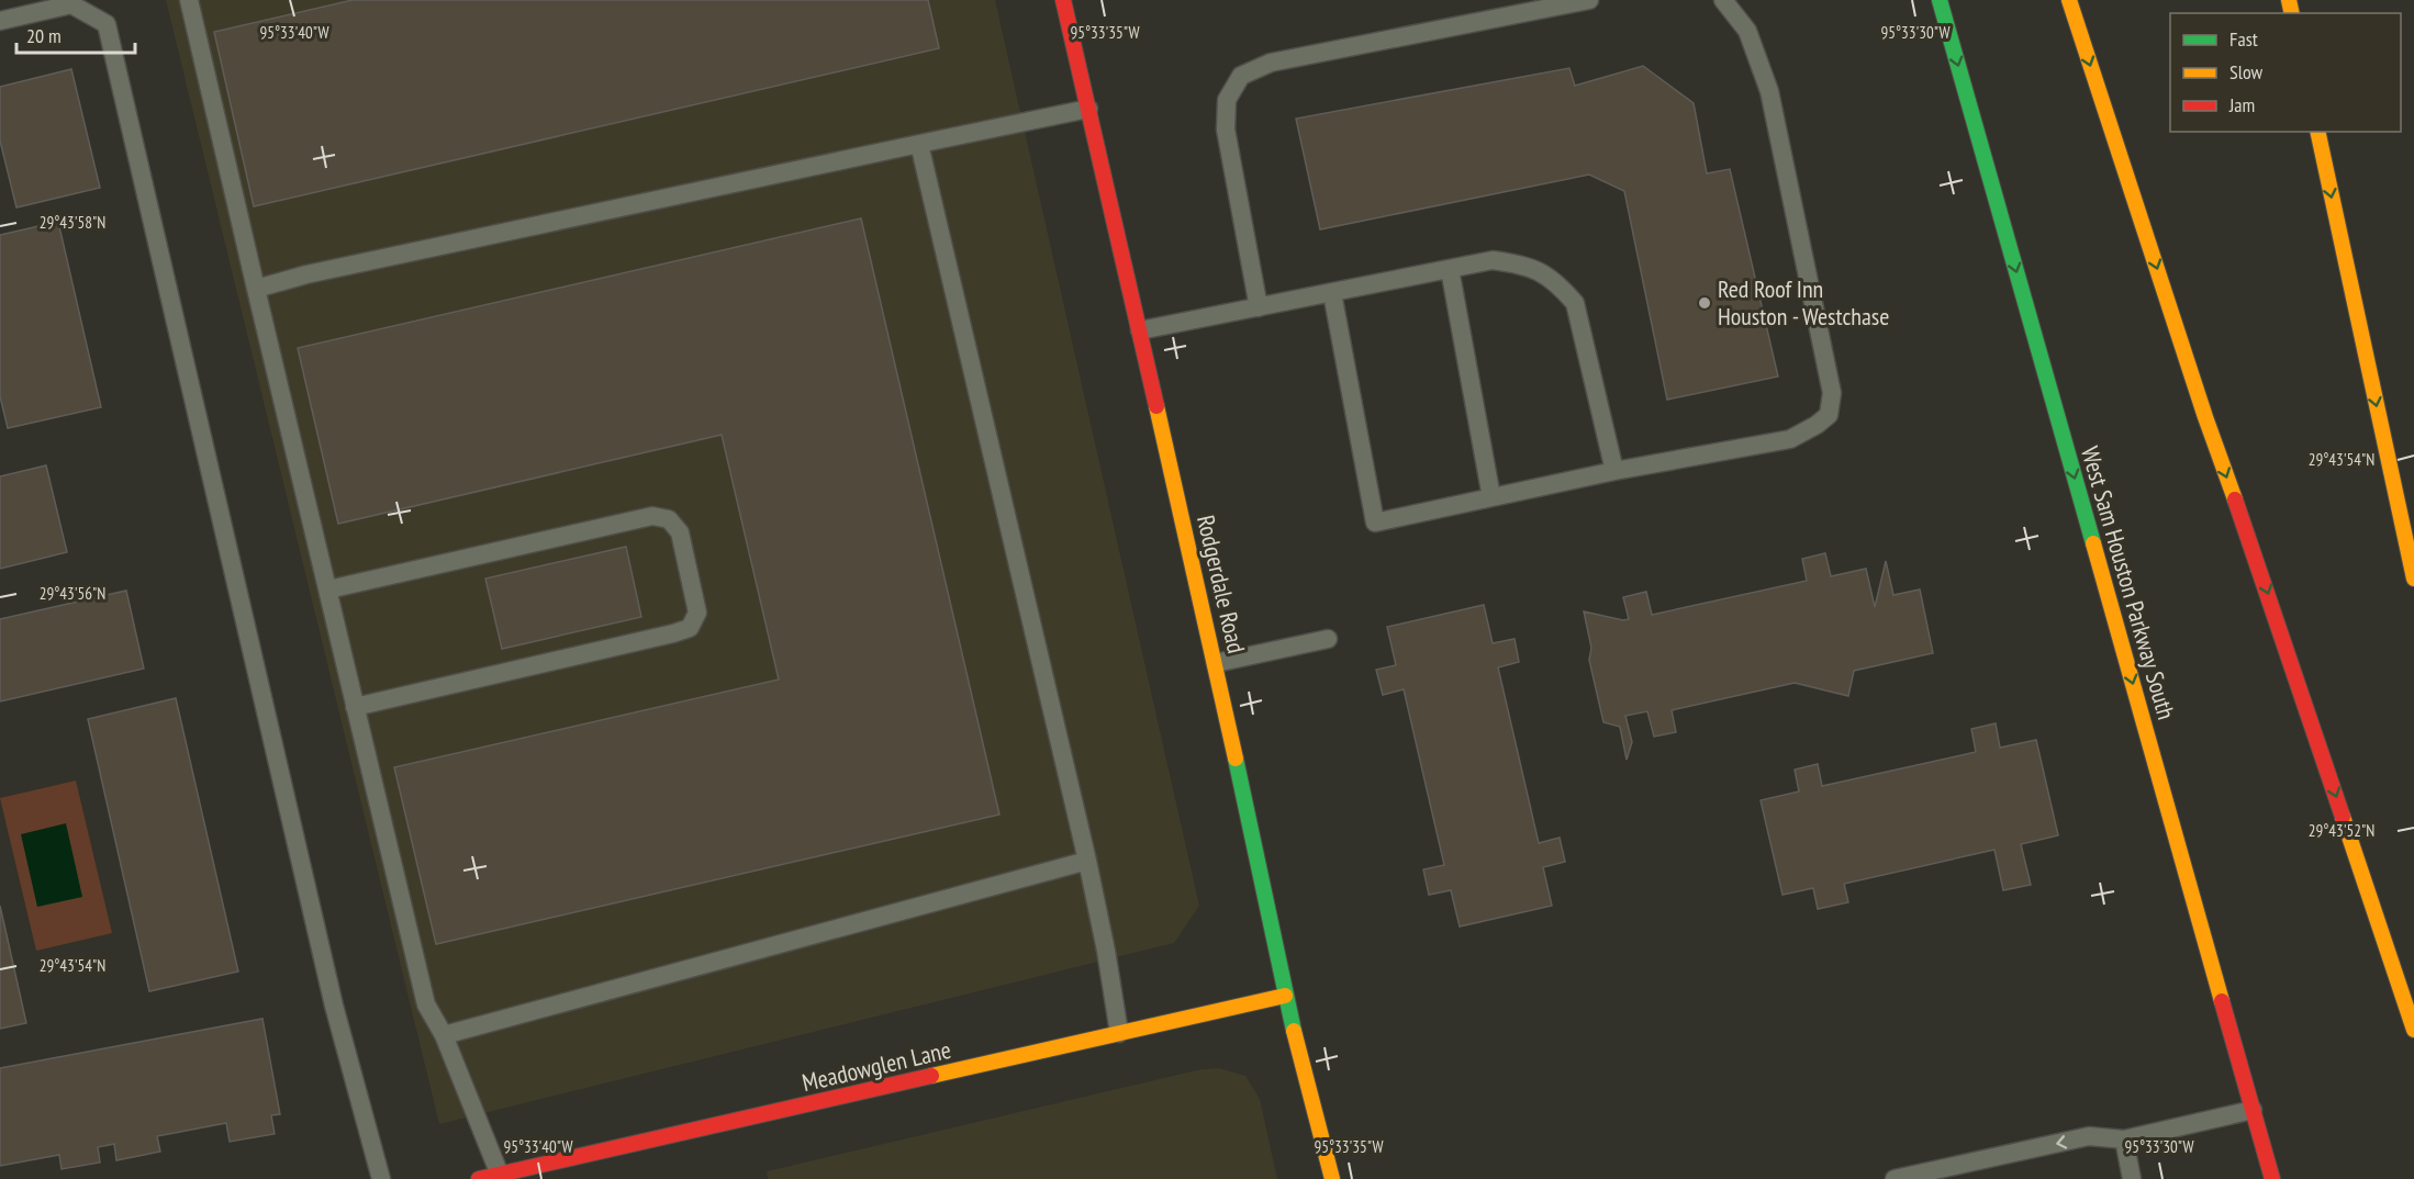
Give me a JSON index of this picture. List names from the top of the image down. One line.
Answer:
{"streets":{"main road":["West Sam Houston Parkway South","Rodgerdale Road","Meadowglen Lane"]},"crossings":[["Rodgerdale Road","Meadowglen Lane"]],"one_way":["West Sam Houston Parkway South"],"places":["Red Roof Inn Houston - Westchase"],"legend":["Fast","Slow","Jam"],"scale_bar":"20 m","coordinates":["95°33'40\"W","95°33'35\"W","95°33'30\"W","29°43'58\"N","29°43'54\"N","29°43'56\"N","29°43'52\"N"]}
